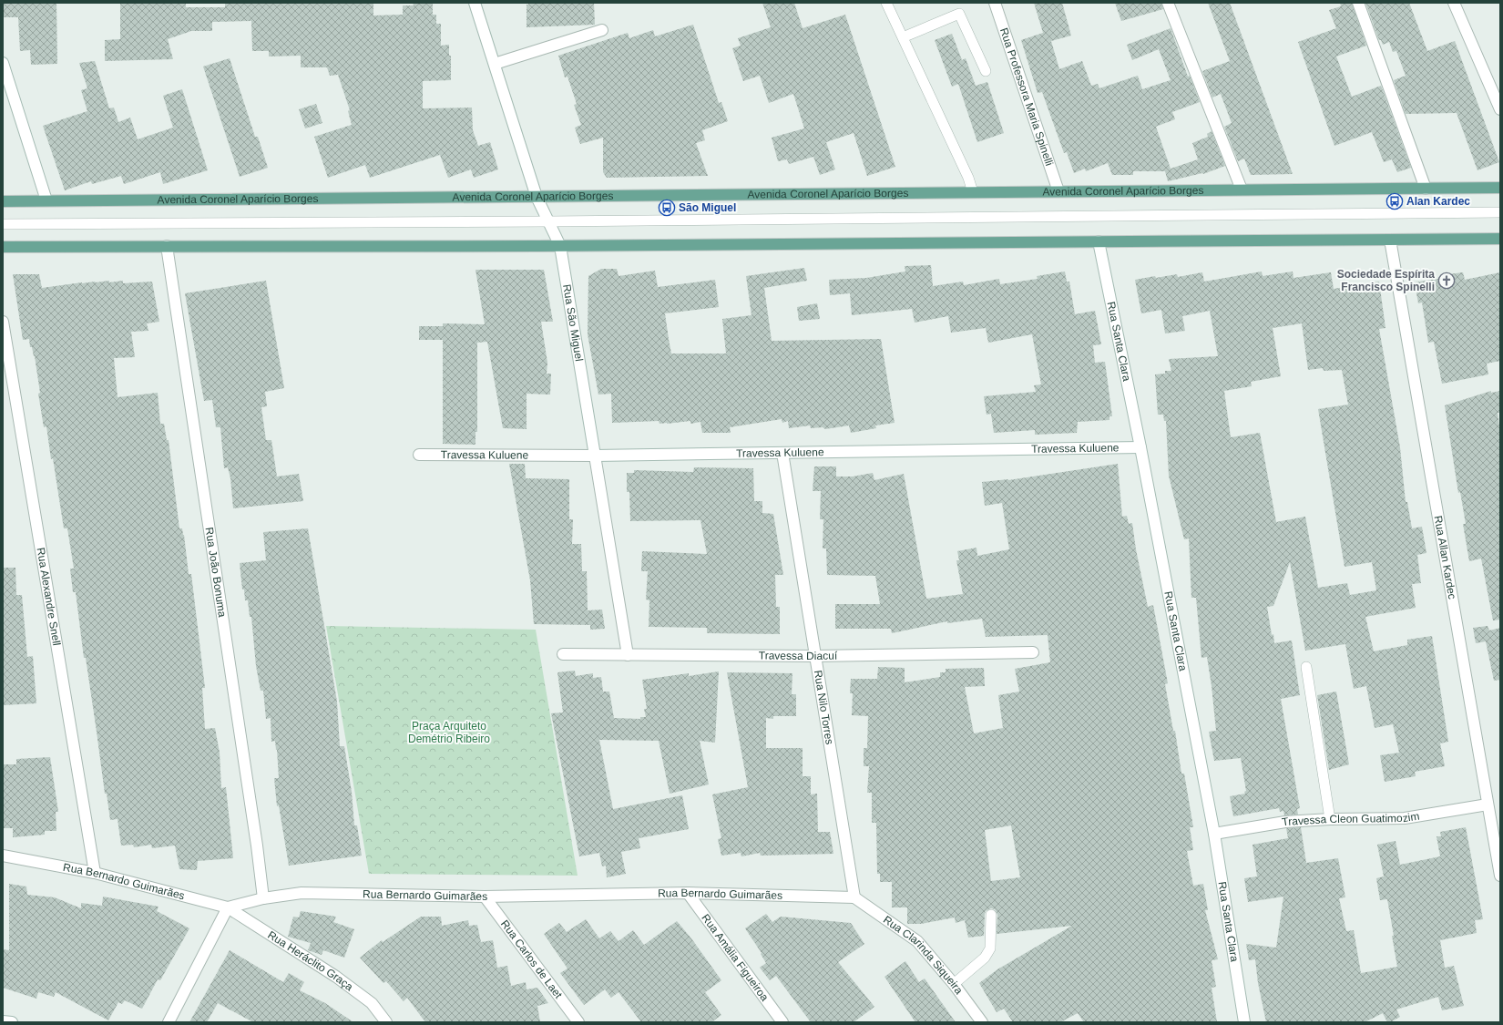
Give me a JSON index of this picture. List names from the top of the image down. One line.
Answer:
{"streets":{"main road":["Avenida Coronel Aparício Borges"],"street":["Rua Professora Maria Spinelli","Rua São Miguel","Rua Santa Clara","Travessa Kuluene","Rua Allan Kardec","Rua João Bonuma","Rua Alexandre Snell","Travessa Diacuí","Rua Nilo Torres","Travessa Cleon Guatimozim","Rua Bernardo Guimarães","Rua Clarinda Siqueira","Rua Amália Figueiroa","Rua Carlos de Laet","Rua Heráclito Graça"]},"crossings":[["Rua Professora Maria Spinelli","Avenida Coronel Aparício Borges"],["Avenida Coronel Aparício Borges","Rua São Miguel"],["Rua São Miguel","Travessa Kuluene"],["Rua São Miguel","Travessa Diacuí"],["Rua Santa Clara","Travessa Kuluene"],["Rua Santa Clara","Travessa Cleon Guatimozim"],["Travessa Kuluene","Rua Nilo Torres"],["Rua Allan Kardec","Travessa Cleon Guatimozim"],["Rua João Bonuma","Rua Bernardo Guimarães"],["Rua Alexandre Snell","Rua Bernardo Guimarães"],["Travessa Diacuí","Rua Nilo Torres"],["Rua Nilo Torres","Rua Bernardo Guimarães"],["Rua Nilo Torres","Rua Clarinda Siqueira"],["Rua Bernardo Guimarães","Rua Clarinda Siqueira"],["Rua Bernardo Guimarães","Rua Amália Figueiroa"],["Rua Bernardo Guimarães","Rua Carlos de Laet"],["Rua Bernardo Guimarães","Rua Heráclito Graça"]],"parks":["Praça Arquiteto Demétrio Ribeiro"],"places":{"bus stop":["Alan Kardec","São Miguel"],"church":["Sociedade Espírita Francisco Spinelli"]}}
